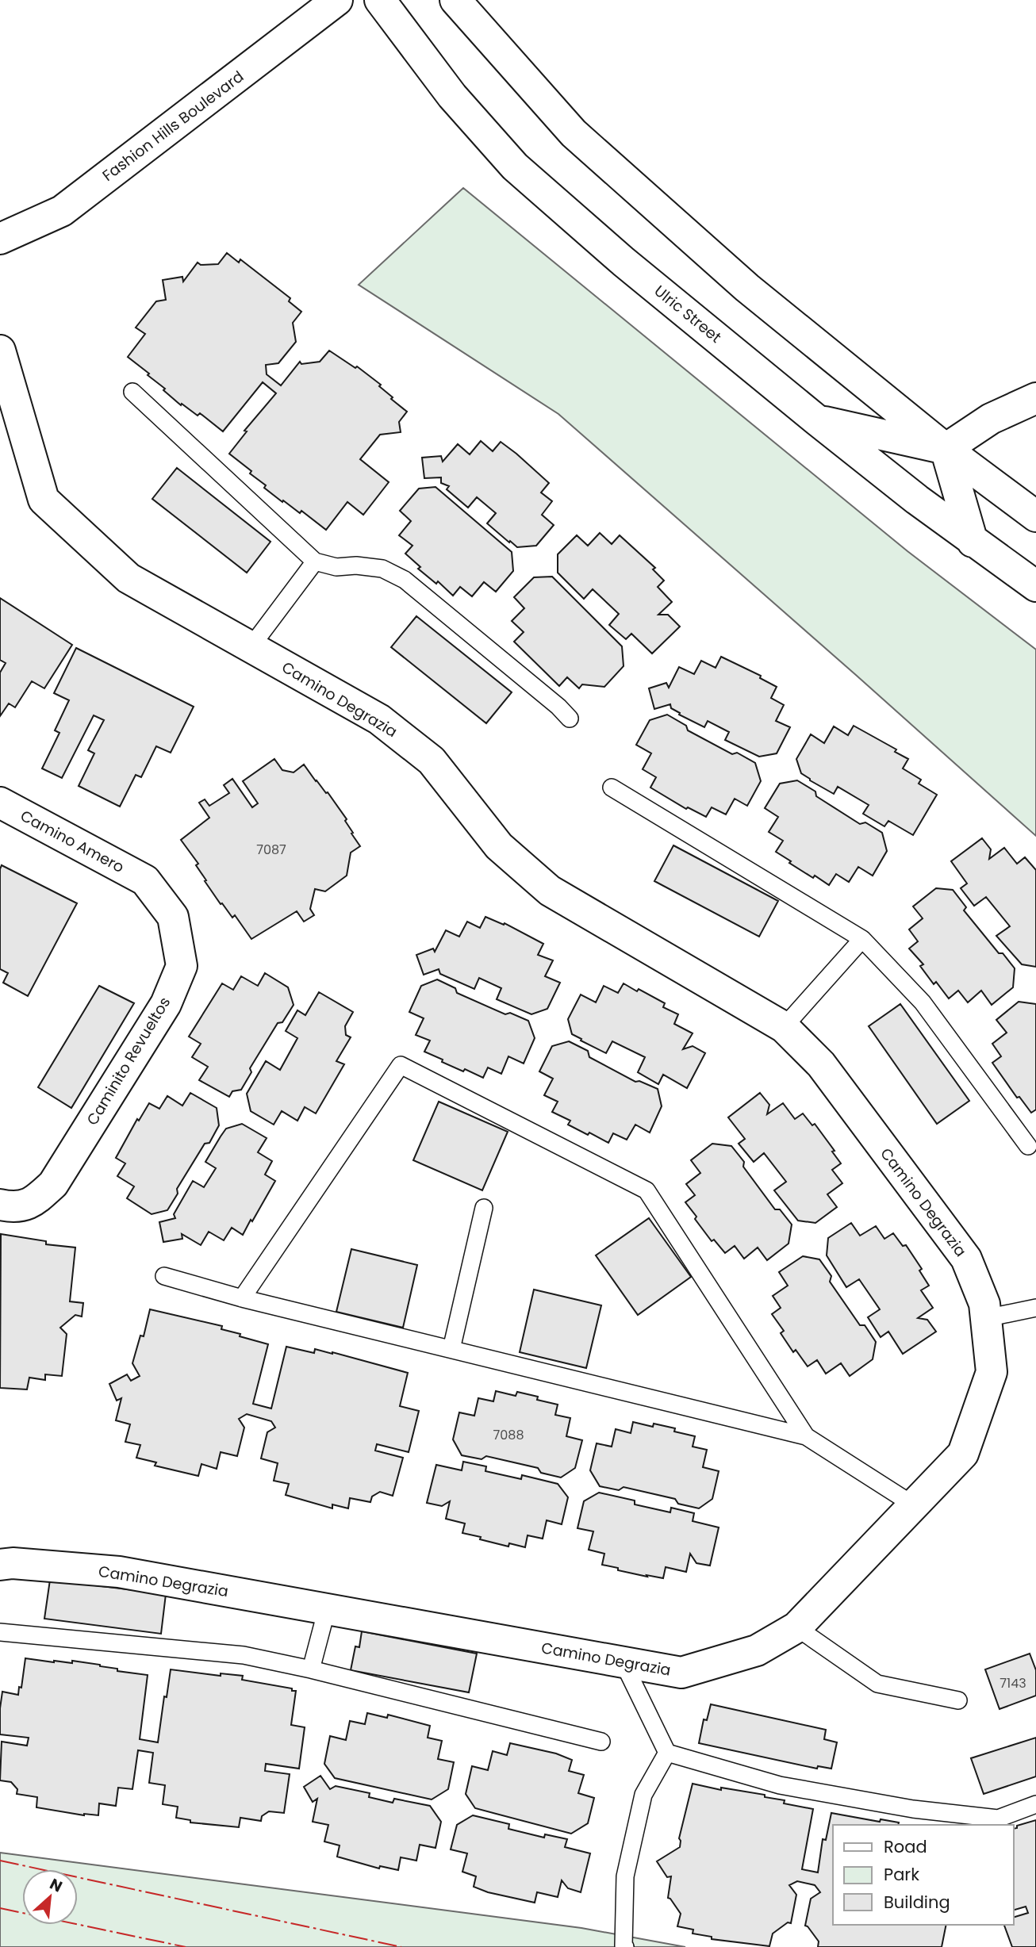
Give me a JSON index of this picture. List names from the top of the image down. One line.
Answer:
{"streets":{"street":["Fashion Hills Boulevard","Ulric Street","Camino Degrazia","Camino Amero","Caminito Revueltos"]},"crossings":[["Camino Amero","Caminito Revueltos"]],"house_numbers":["7087","7088","7143"],"legend":["Road","Park","Building"],"north":"top right"}
